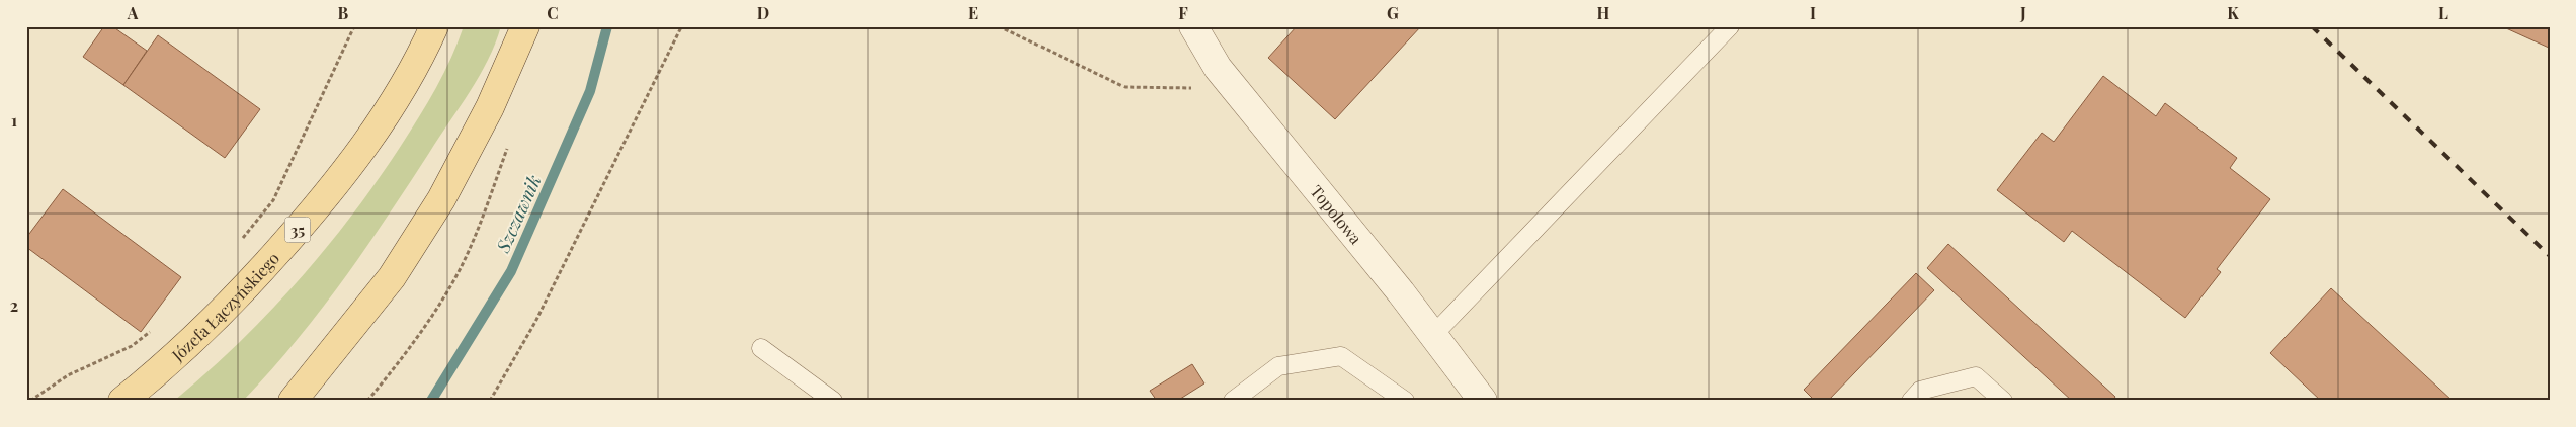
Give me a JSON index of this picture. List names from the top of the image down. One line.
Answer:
{"streets":{"main road":["35","Józefa Łączyńskiego"],"street":["Topolowa"]},"water":["Szczawnik"],"grid":{"columns":["A","B","C","D","E","F","G","H","I","J","K","L"],"rows":["1","2"]}}
